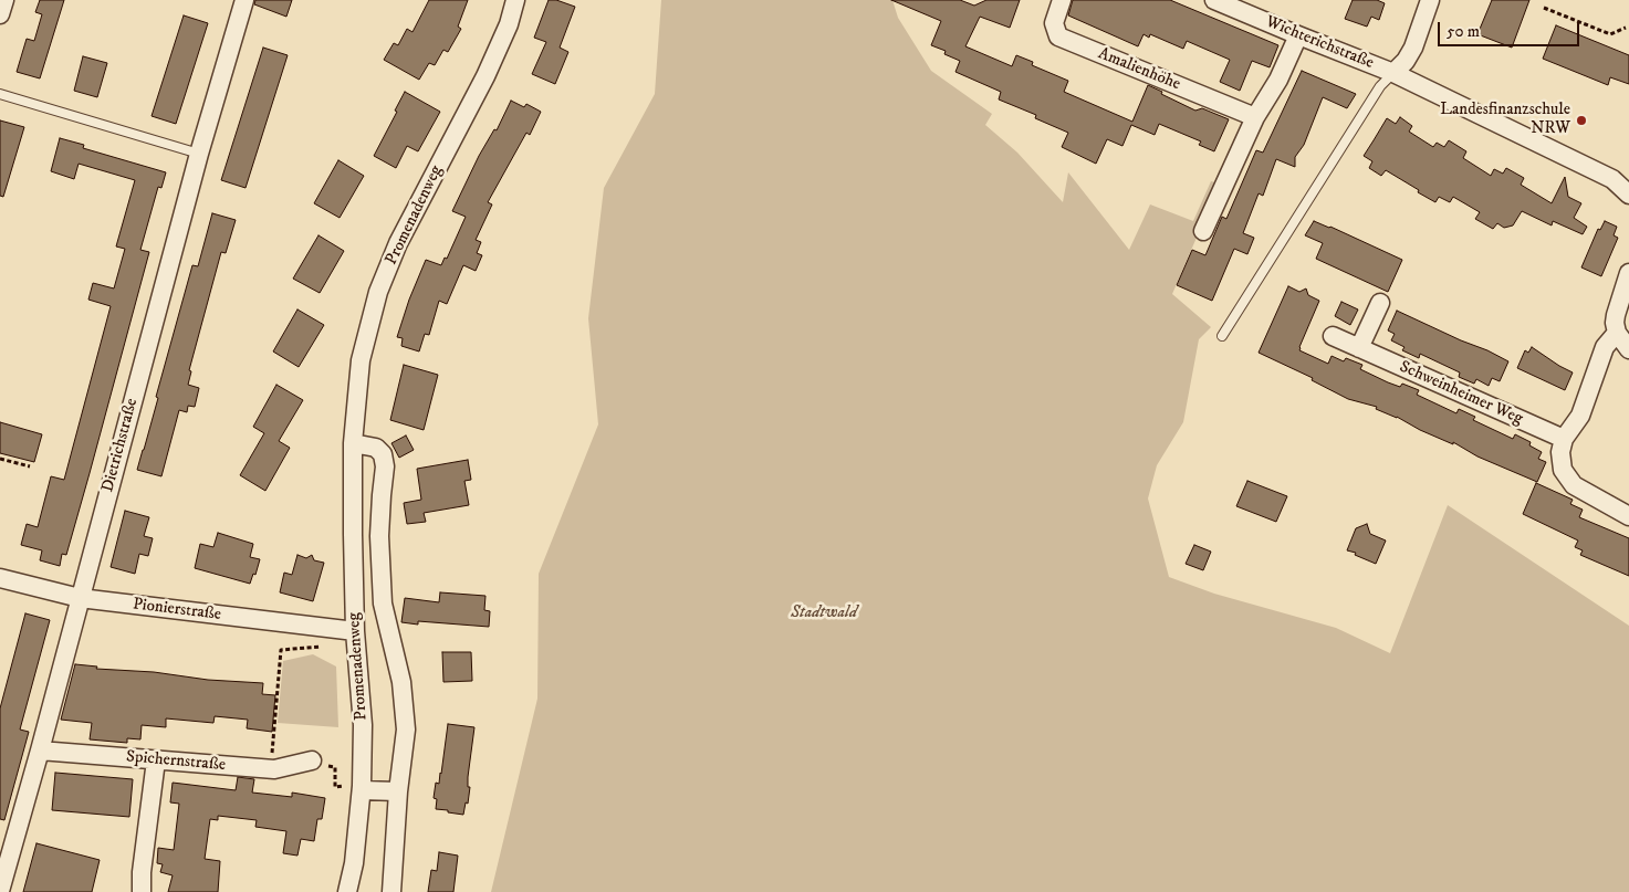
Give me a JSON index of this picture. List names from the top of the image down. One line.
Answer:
{"streets":{"street":["Wichterichstraße","Amalienhöhe","Promenadenweg","Schweinheimer Weg","Dietrichstraße","Pionierstraße","Spichernstraße"]},"crossings":[["Promenadenweg","Pionierstraße"],["Dietrichstraße","Pionierstraße"],["Dietrichstraße","Spichernstraße"]],"parks":["Stadtwald"],"places":["Landesfinanzschule NRW"],"scale_bar":"50 m"}
